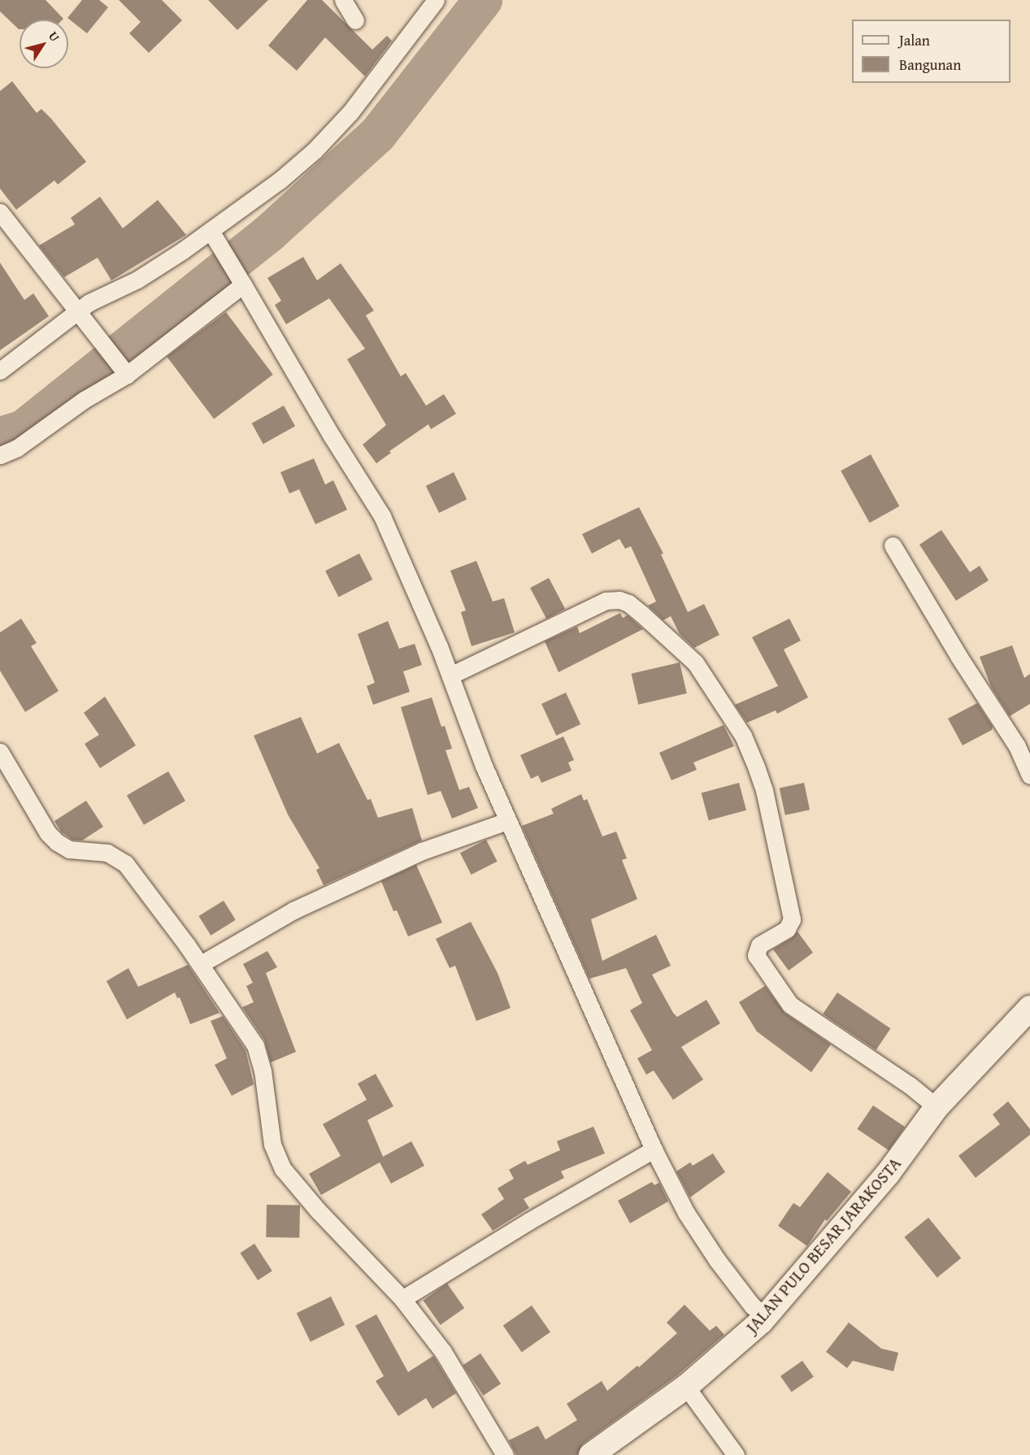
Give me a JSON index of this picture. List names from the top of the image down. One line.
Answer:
{"streets":{"street":["JALAN PULO BESAR JARAKOSTA"]},"legend":["Jalan","Bangunan"],"north":"top right"}
